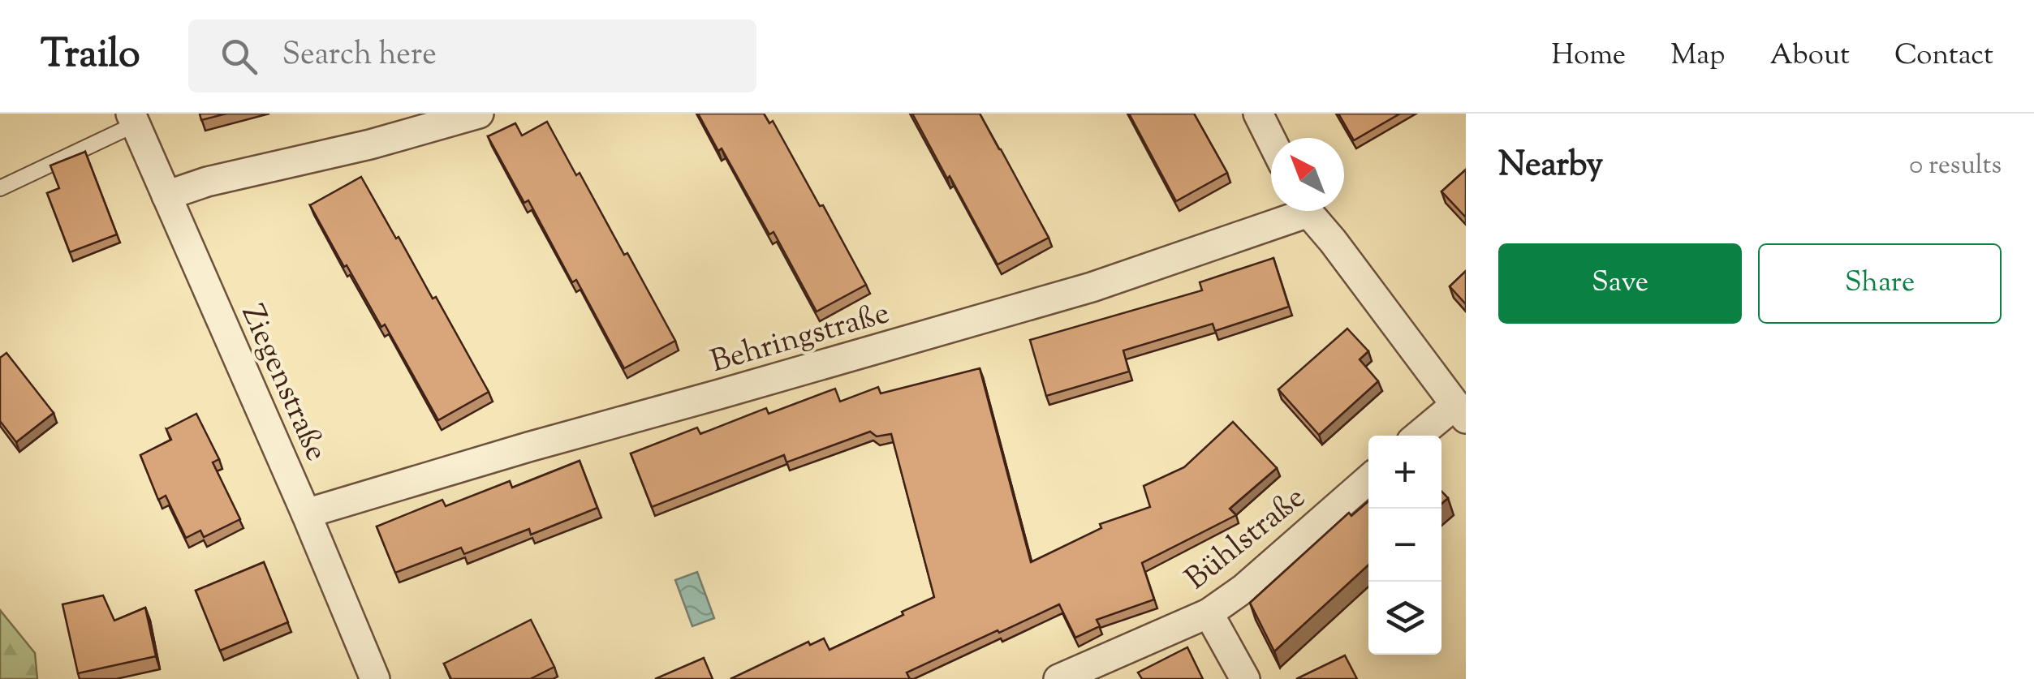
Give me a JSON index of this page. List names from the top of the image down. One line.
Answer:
{"streets":{"street":["Behringstraße","Ziegenstraße","Bühlstraße"]},"crossings":[["Behringstraße","Ziegenstraße"]],"north":"top left","page":{"header":"Trailo","search":"Search here","nav":["Home","Map","About","Contact"],"heading":["Nearby","0 results"],"buttons":["Save","Share"],"map_buttons":["+","−"]}}
